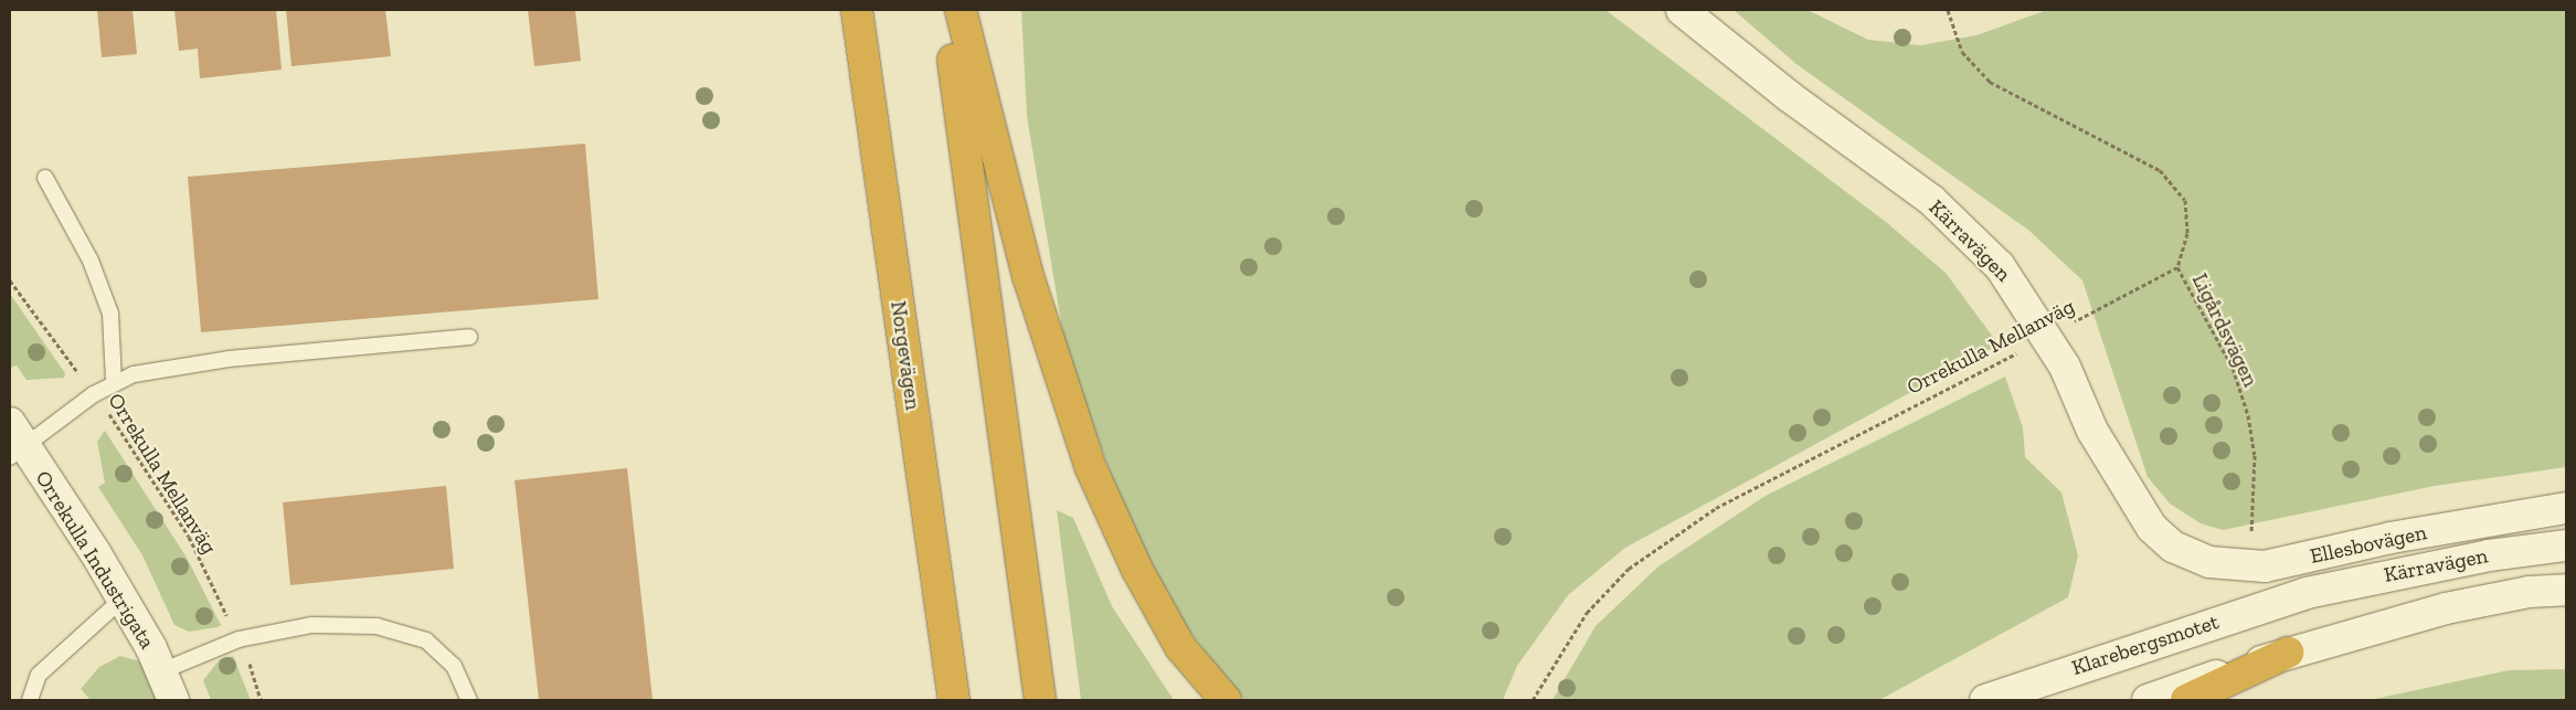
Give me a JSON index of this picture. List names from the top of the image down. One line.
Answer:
{"streets":{"highway":["Norgevägen"],"main road":["Kärravägen","Ellesbovägen","Orrekulla Industrigata","Klarebergsmotet"],"path":["Ligårdsvägen","Orrekulla Mellanväg"]},"crossings":[["Kärravägen","Orrekulla Mellanväg"],["Kärravägen","Ellesbovägen"],["Kärravägen","Klarebergsmotet"],["Ligårdsvägen","Orrekulla Mellanväg"]]}
